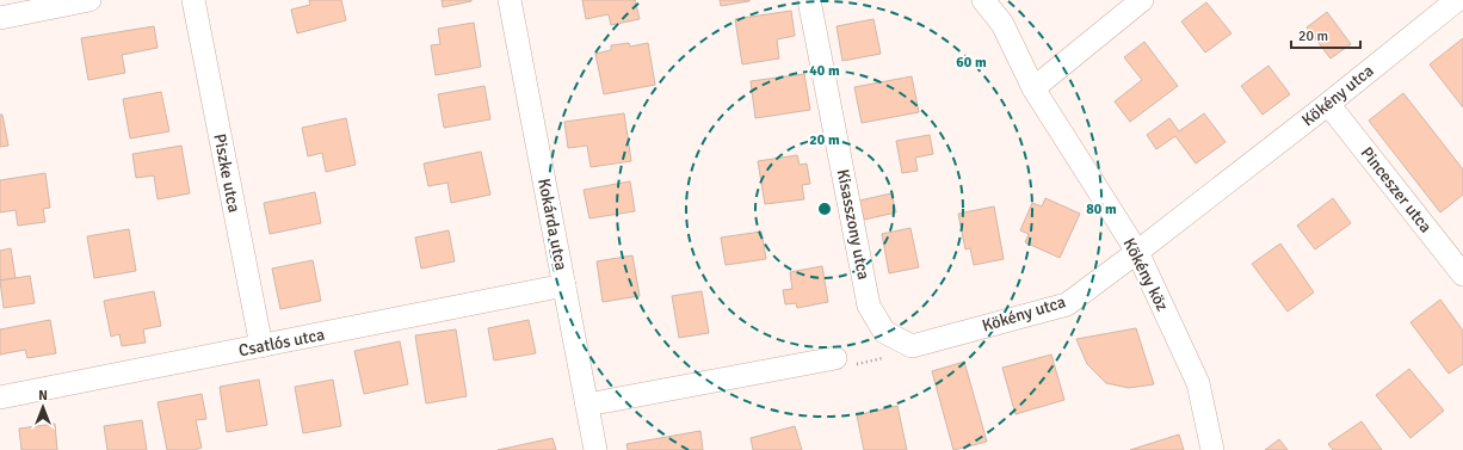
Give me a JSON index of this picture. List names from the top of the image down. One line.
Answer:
{"streets":{"street":["Kökény utca","Piszke utca","Pinceszer utca","Kokárda utca","Kisasszony utca","Kökény köz","Csatlós utca"]},"crossings":[["Kökény utca","Pinceszer utca"],["Kökény utca","Kisasszony utca"],["Kökény utca","Kökény köz"],["Piszke utca","Csatlós utca"],["Kokárda utca","Csatlós utca"]],"scale_bar":"20 m","north":"top","rings":["60 m","40 m","20 m","80 m"]}
